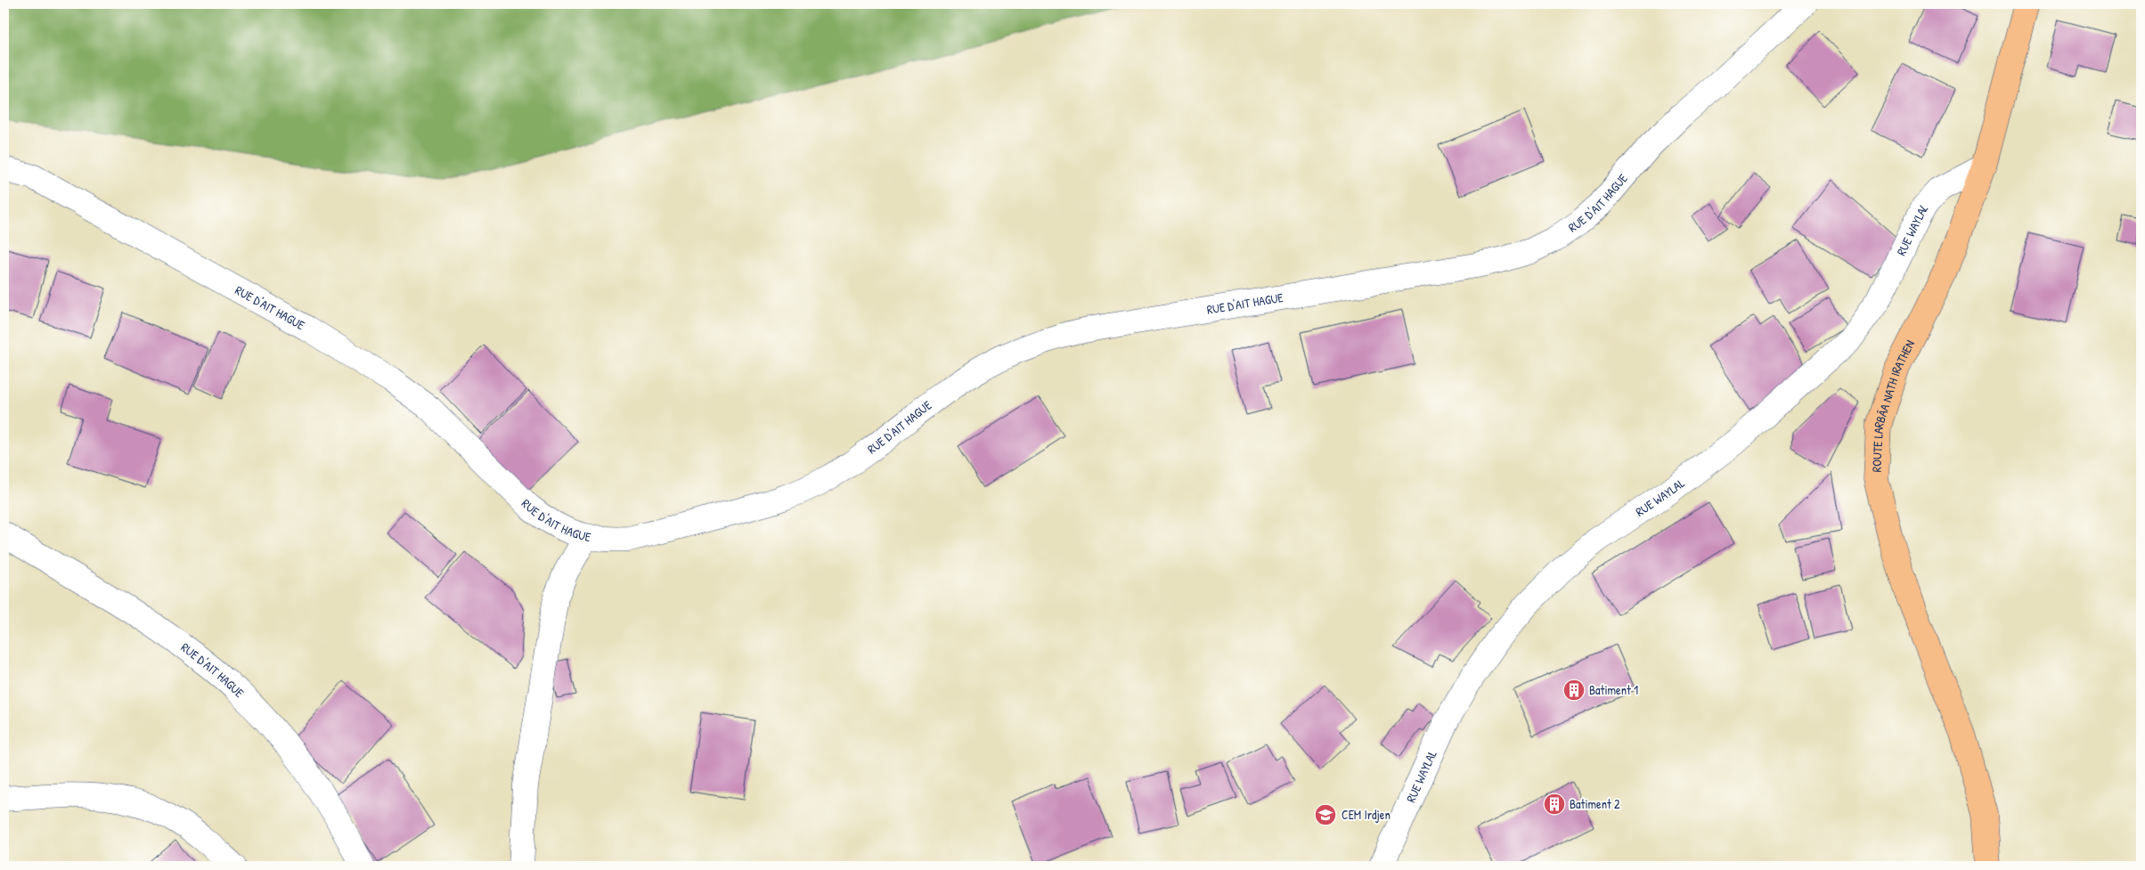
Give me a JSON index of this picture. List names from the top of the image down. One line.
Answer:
{"streets":{"main road":["ROUTE LARBÂA NATH IRATHEN"],"street":["RUE D'AIT HAGUE","RUE WAYLAL"]},"crossings":[["RUE WAYLAL","ROUTE LARBÂA NATH IRATHEN"]],"places":{"building":["Batiment 1","Batiment 2"],"school or university":["CEM Irdjen"]}}
